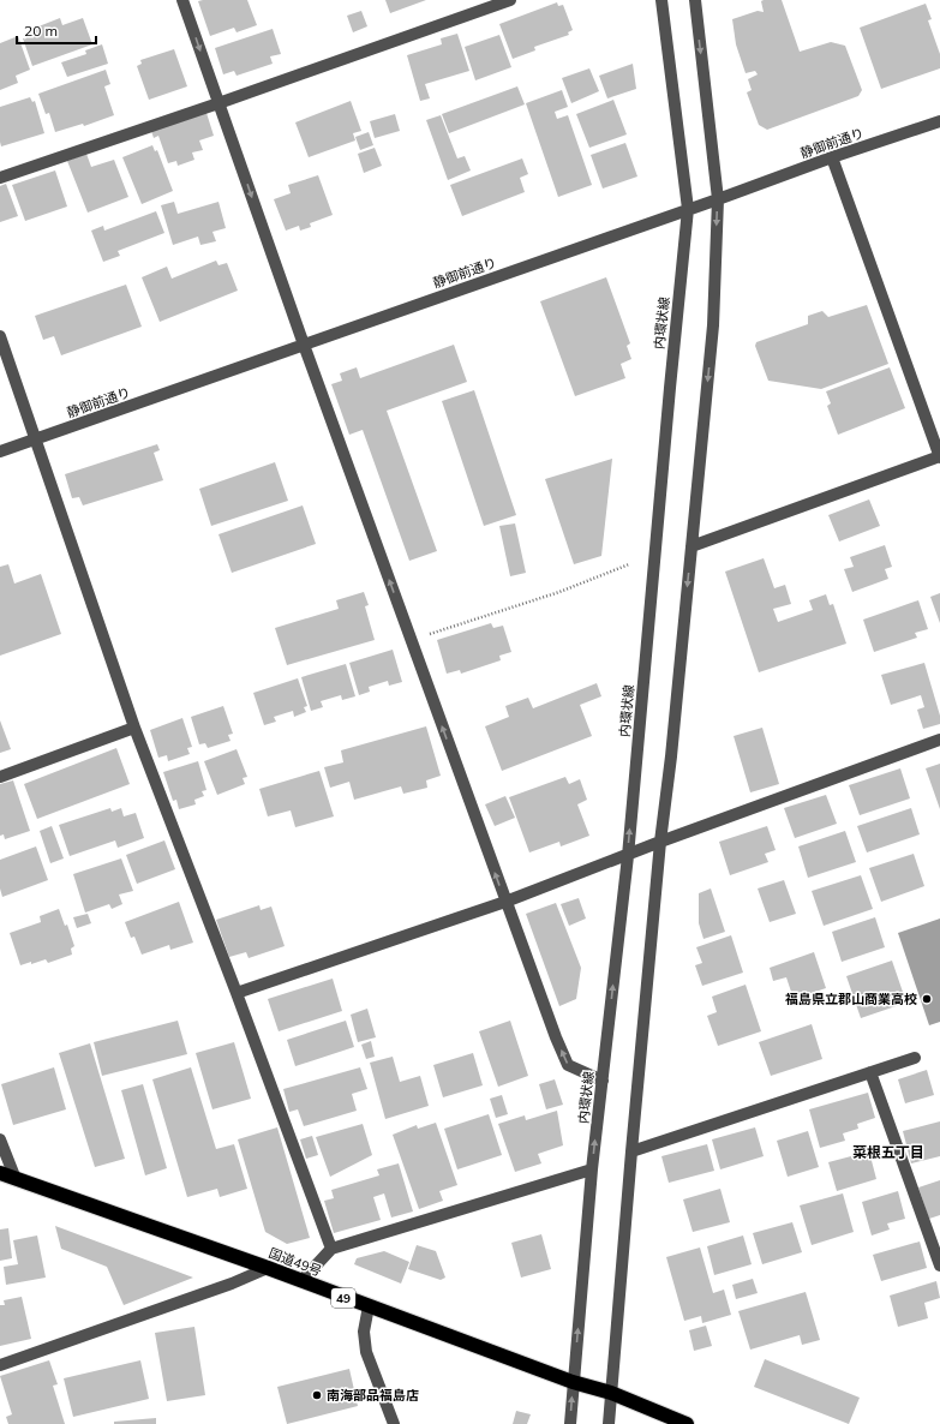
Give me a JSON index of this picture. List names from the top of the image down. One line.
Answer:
{"streets":{"highway":["国道49号","49"],"street":["静御前通り","内環状線"]},"crossings":[["静御前通り","内環状線"],["内環状線","国道49号"]],"districts":["菜根五丁目"],"places":["福島県立郡山商業高校","南海部品福島店"],"scale_bar":"20 m"}
